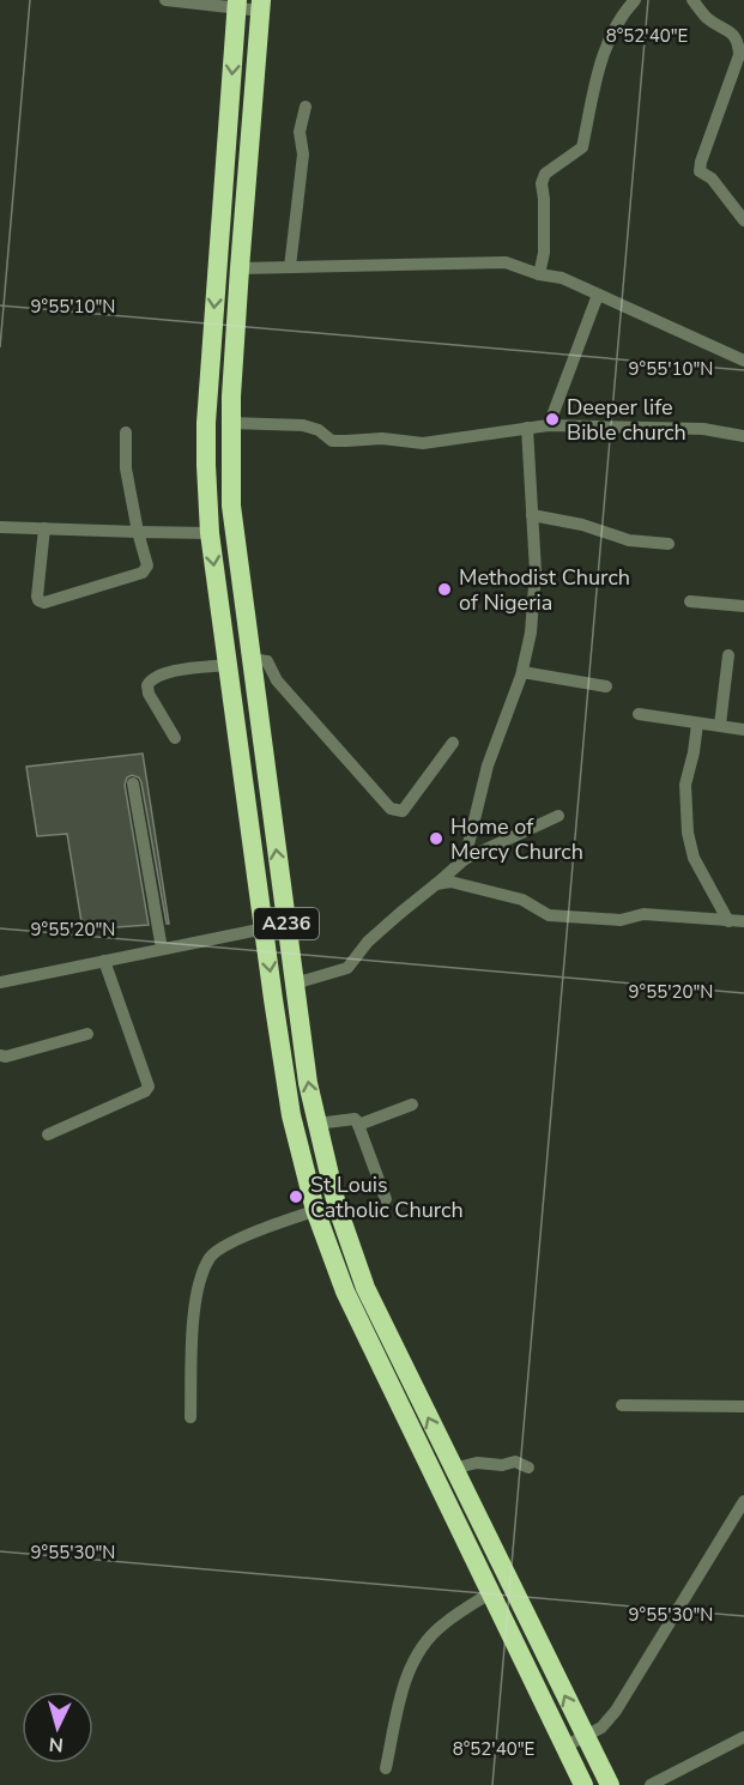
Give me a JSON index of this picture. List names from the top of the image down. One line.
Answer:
{"streets":{"highway":["A236"]},"places":["Deeper life Bible church","Methodist Church of Nigeria","Home of Mercy Church","St Louis Catholic Church"],"north":"bottom","coordinates":["8°52'40\"E","9°55'10\"N","9°55'20\"N","9°55'30\"N"]}
